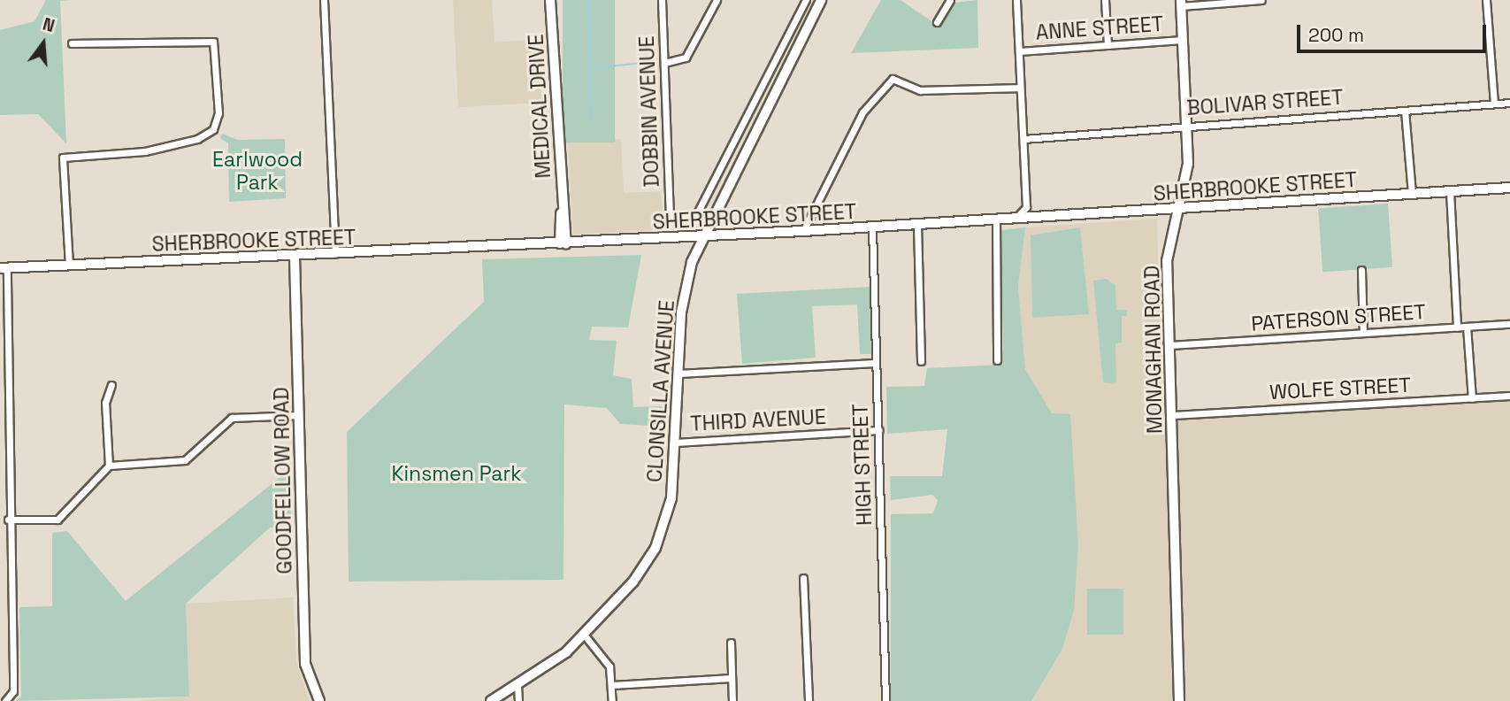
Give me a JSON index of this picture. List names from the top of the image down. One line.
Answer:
{"streets":{"main road":["MEDICAL DRIVE","SHERBROOKE STREET","MONAGHAN ROAD","CLONSILLA AVENUE","GOODFELLOW ROAD"],"street":["ANNE STREET","BOLIVAR STREET","DOBBIN AVENUE","PATERSON STREET","WOLFE STREET","THIRD AVENUE","HIGH STREET"]},"crossings":[["ANNE STREET","MONAGHAN ROAD"],["BOLIVAR STREET","MONAGHAN ROAD"],["MEDICAL DRIVE","SHERBROOKE STREET"],["SHERBROOKE STREET","MONAGHAN ROAD"],["SHERBROOKE STREET","CLONSILLA AVENUE"],["SHERBROOKE STREET","HIGH STREET"],["SHERBROOKE STREET","GOODFELLOW ROAD"],["PATERSON STREET","MONAGHAN ROAD"],["MONAGHAN ROAD","WOLFE STREET"],["CLONSILLA AVENUE","THIRD AVENUE"],["THIRD AVENUE","HIGH STREET"]],"parks":["Earlwood Park","Kinsmen Park"],"scale_bar":"200 m","north":"top"}
